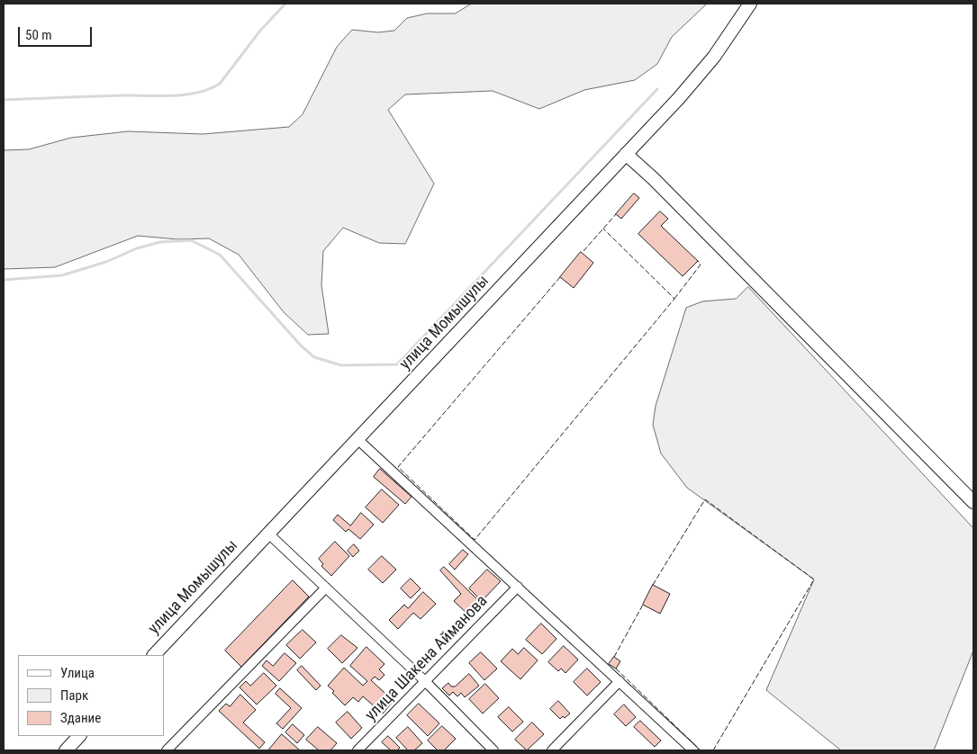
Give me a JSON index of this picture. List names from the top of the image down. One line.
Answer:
{"streets":{"street":["улица Момышулы","улица Шакена Айманова"]},"legend":["Улица","Парк","Здание"],"scale_bar":"50 m"}
